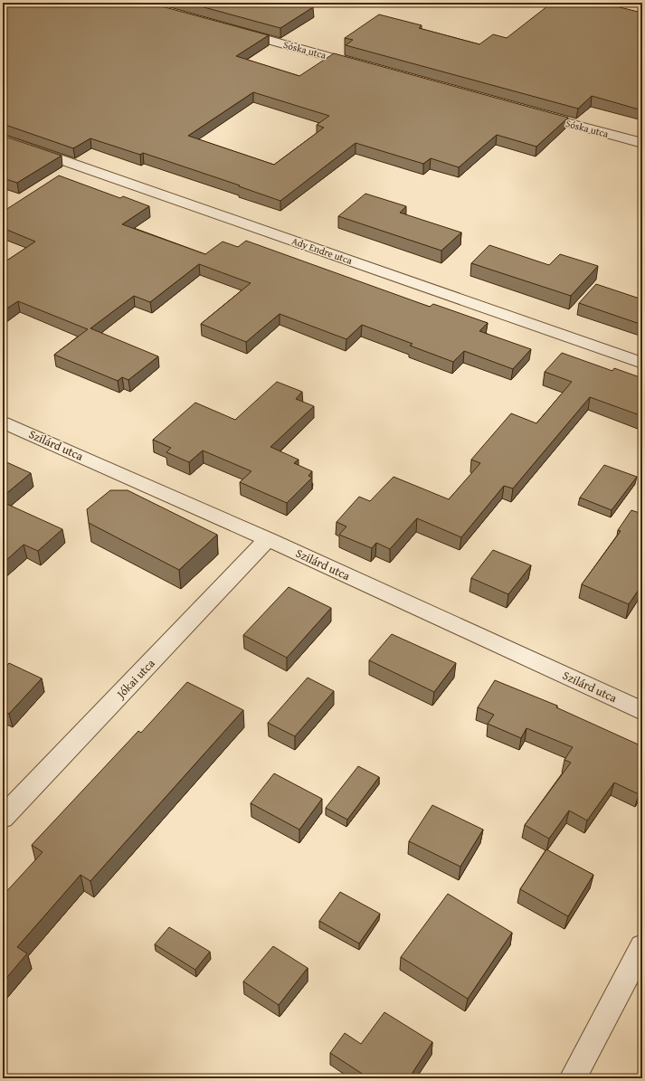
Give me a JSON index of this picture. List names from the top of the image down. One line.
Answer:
{"streets":{"street":["Sóska utca","Ady Endre utca","Szilárd utca","Jókai utca"]},"crossings":[["Szilárd utca","Jókai utca"]]}
